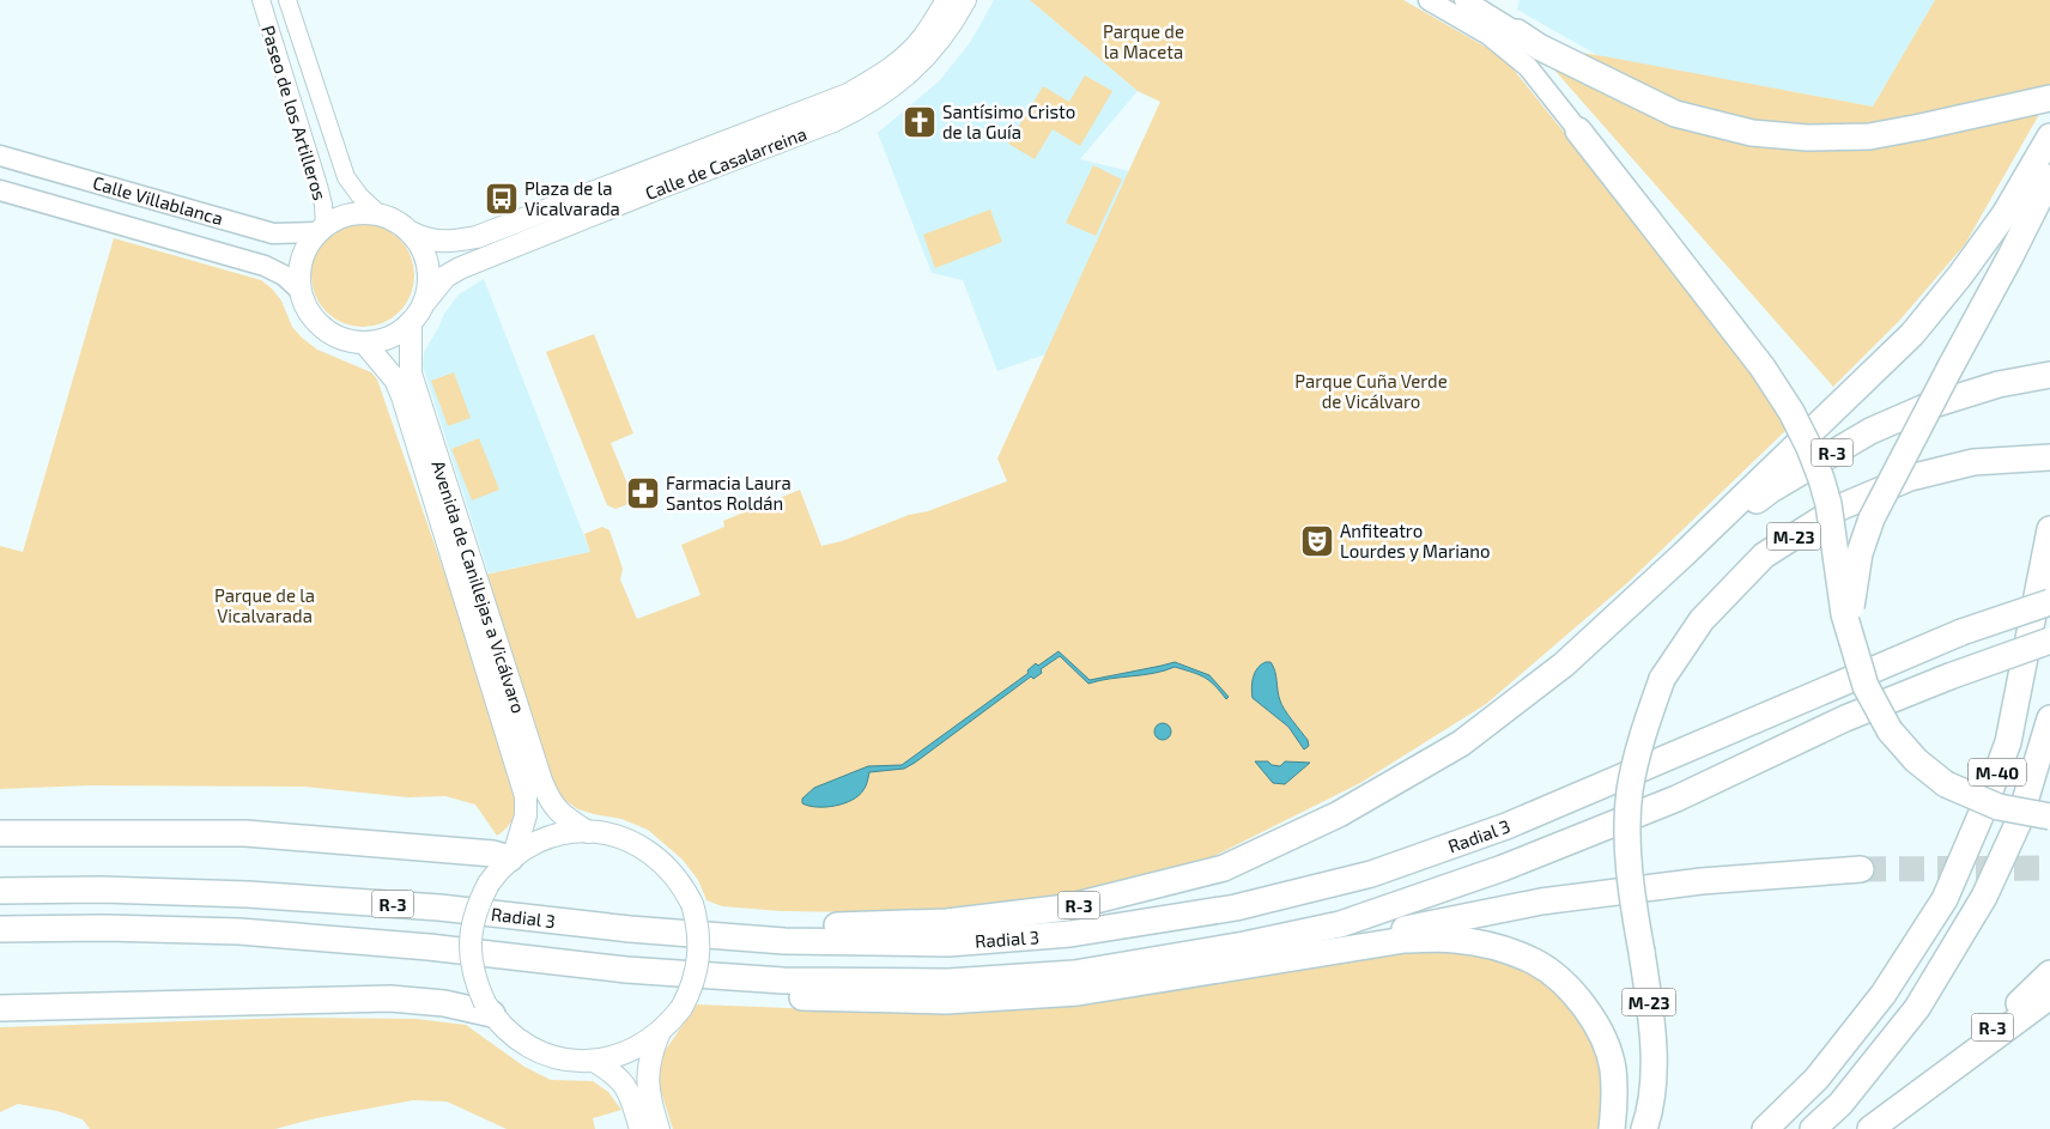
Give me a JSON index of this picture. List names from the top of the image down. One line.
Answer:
{"streets":{"highway":["R-3","M-23","M-40","Radial 3"],"main road":["Calle de Casalarreina","Calle Villablanca","Avenida de Canillejas a Vicálvaro"],"street":["Paseo de los Artilleros"]},"crossings":[["Paseo de los Artilleros","Calle de Casalarreina"],["Paseo de los Artilleros","Calle Villablanca"],["Paseo de los Artilleros","Avenida de Canillejas a Vicálvaro"],["Calle de Casalarreina","Calle Villablanca"],["Calle de Casalarreina","Avenida de Canillejas a Vicálvaro"],["Calle Villablanca","Avenida de Canillejas a Vicálvaro"],["R-3","Radial 3"]],"parks":["Parque de la Maceta","Parque Cuña Verde de Vicálvaro","Parque de la Vicalvarada"],"places":{"church":["Santísimo Cristo de la Guía"],"bus stop":["Plaza de la Vicalvarada"],"pharmacy":["Farmacia Laura Santos Roldán"],"theatre":["Anfiteatro Lourdes y Mariano"]}}
